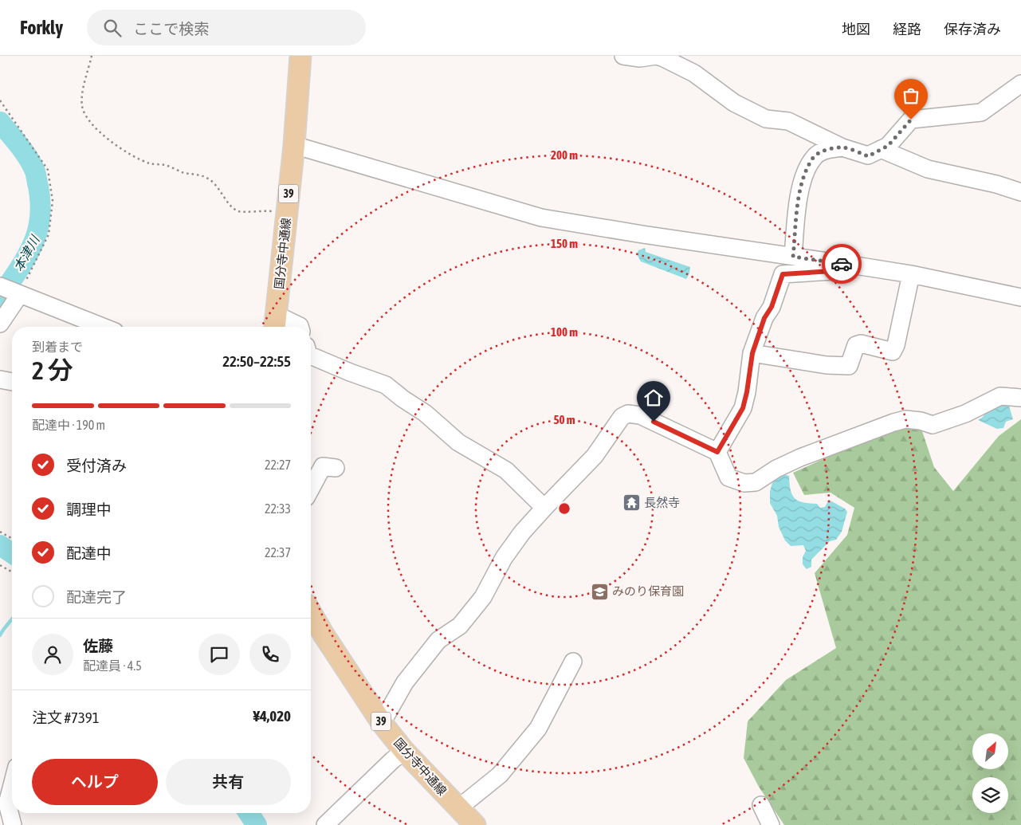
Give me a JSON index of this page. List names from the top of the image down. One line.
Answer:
{"streets":{"main road":["39","国分寺中通線"]},"water":["本津川"],"places":{"temple":["長然寺"],"school or university":["みのり保育園"]},"north":"top right","page":{"header":"Forkly","search":"ここで検索","nav":["地図","経路","保存済み"],"heading":["2 分","到着まで","22:50–22:55"],"panel":["佐藤","配達員 · 4.5","注文 #7391","¥4,020"],"bar":"配達中 · 190 m","list":[["受付済み","22:27"],["調理中","22:33"],["配達中","22:37"],"配達完了"],"buttons":["ヘルプ","共有"]},"rings":["200 m","150 m","100 m","50 m"]}
